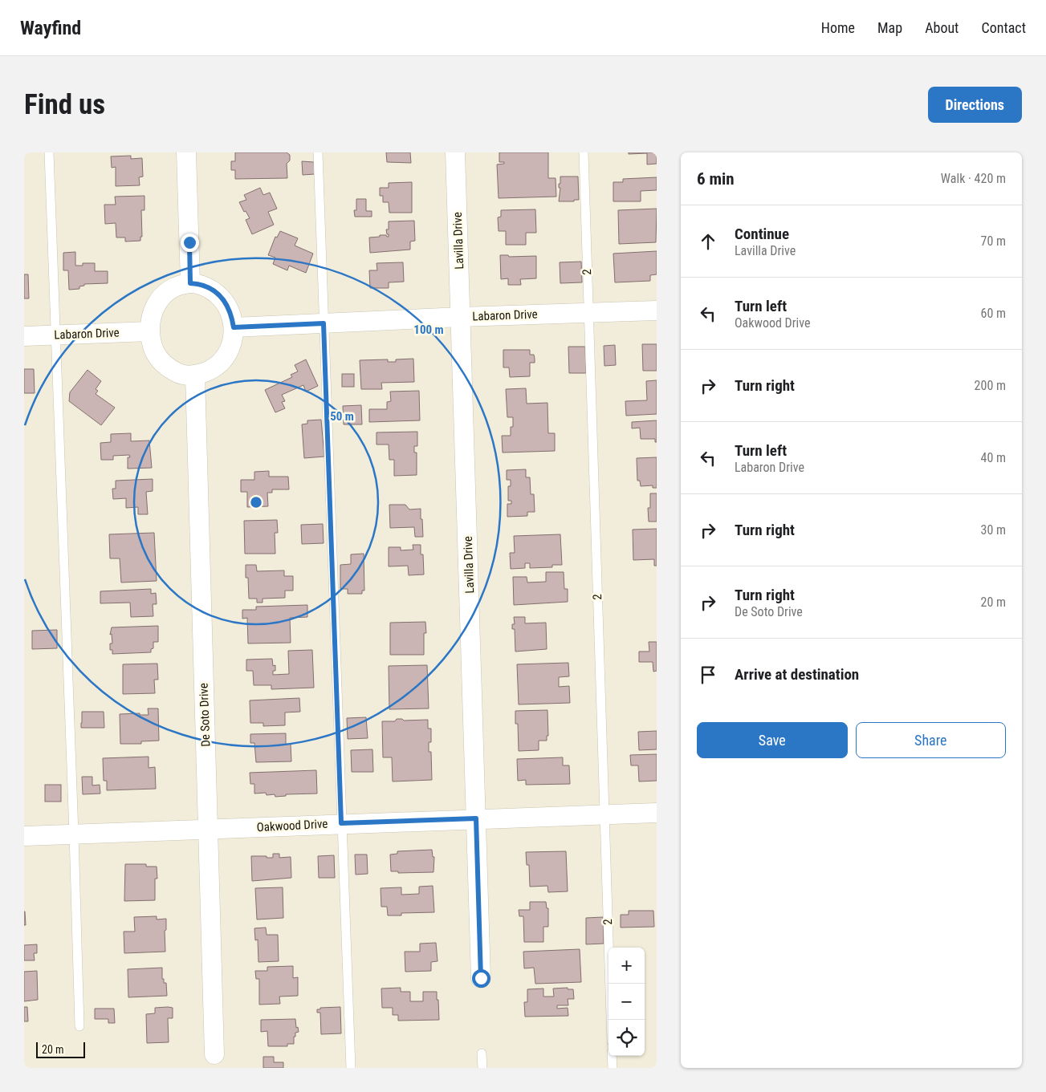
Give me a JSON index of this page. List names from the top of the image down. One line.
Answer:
{"streets":{"street":["Lavilla Drive","Labaron Drive","De Soto Drive","Oakwood Drive"],"lane":["2"]},"crossings":[["Lavilla Drive","Labaron Drive"],["Lavilla Drive","Oakwood Drive"],["2","Labaron Drive"],["2","Oakwood Drive"],["Labaron Drive","De Soto Drive"],["De Soto Drive","Oakwood Drive"]],"scale_bar":"20 m","page":{"header":"Wayfind","nav":["Home","Map","About","Contact"],"buttons":["Directions",["Save","Share"]],"title":"Find us","heading":["6 min","Walk · 420 m"],"list":[["Continue","Lavilla Drive","70 m"],["Turn left","Oakwood Drive","60 m"],["Turn right","200 m"],["Turn left","Labaron Drive","40 m"],["Turn right","30 m"],["Turn right","De Soto Drive","20 m"],"Arrive at destination"],"map_buttons":["+","−"],"scale":"20 m"},"rings":["100 m","50 m"]}
